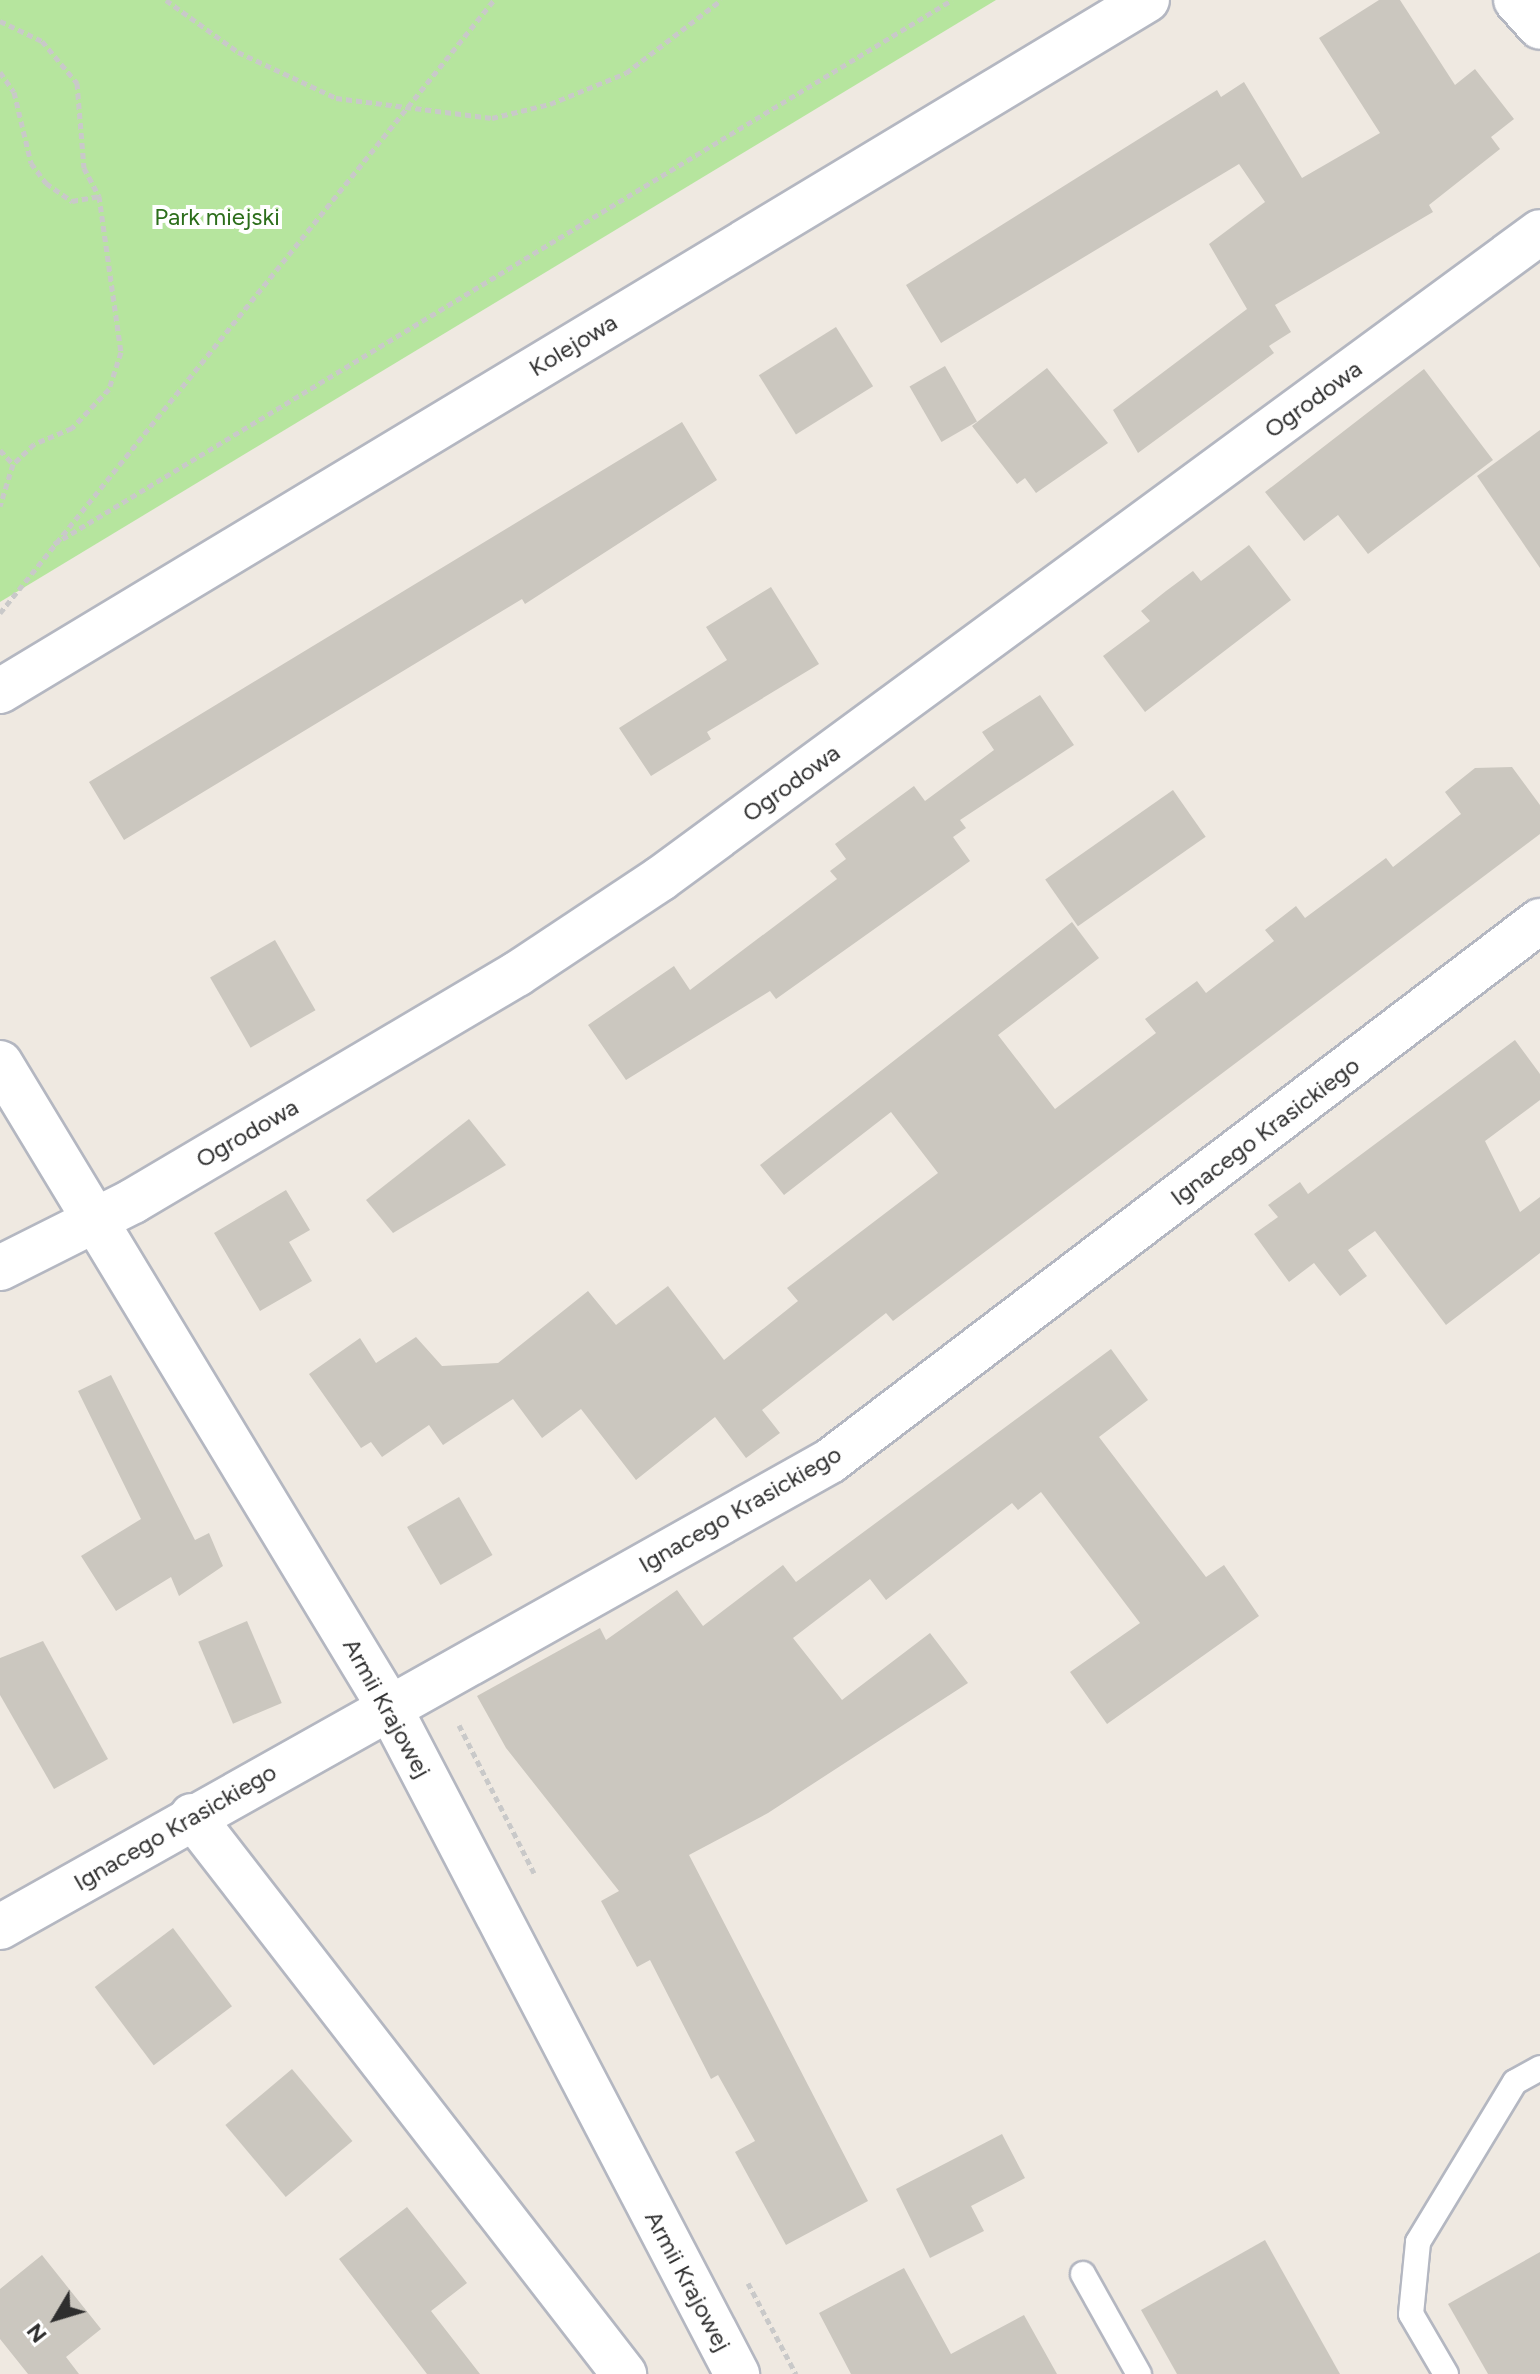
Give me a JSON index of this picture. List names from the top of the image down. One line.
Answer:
{"streets":{"street":["Kolejowa","Ogrodowa","Ignacego Krasickiego","Armii Krajowej"]},"crossings":[["Ogrodowa","Armii Krajowej"],["Ignacego Krasickiego","Armii Krajowej"]],"parks":["Park miejski"],"north":"bottom left"}
